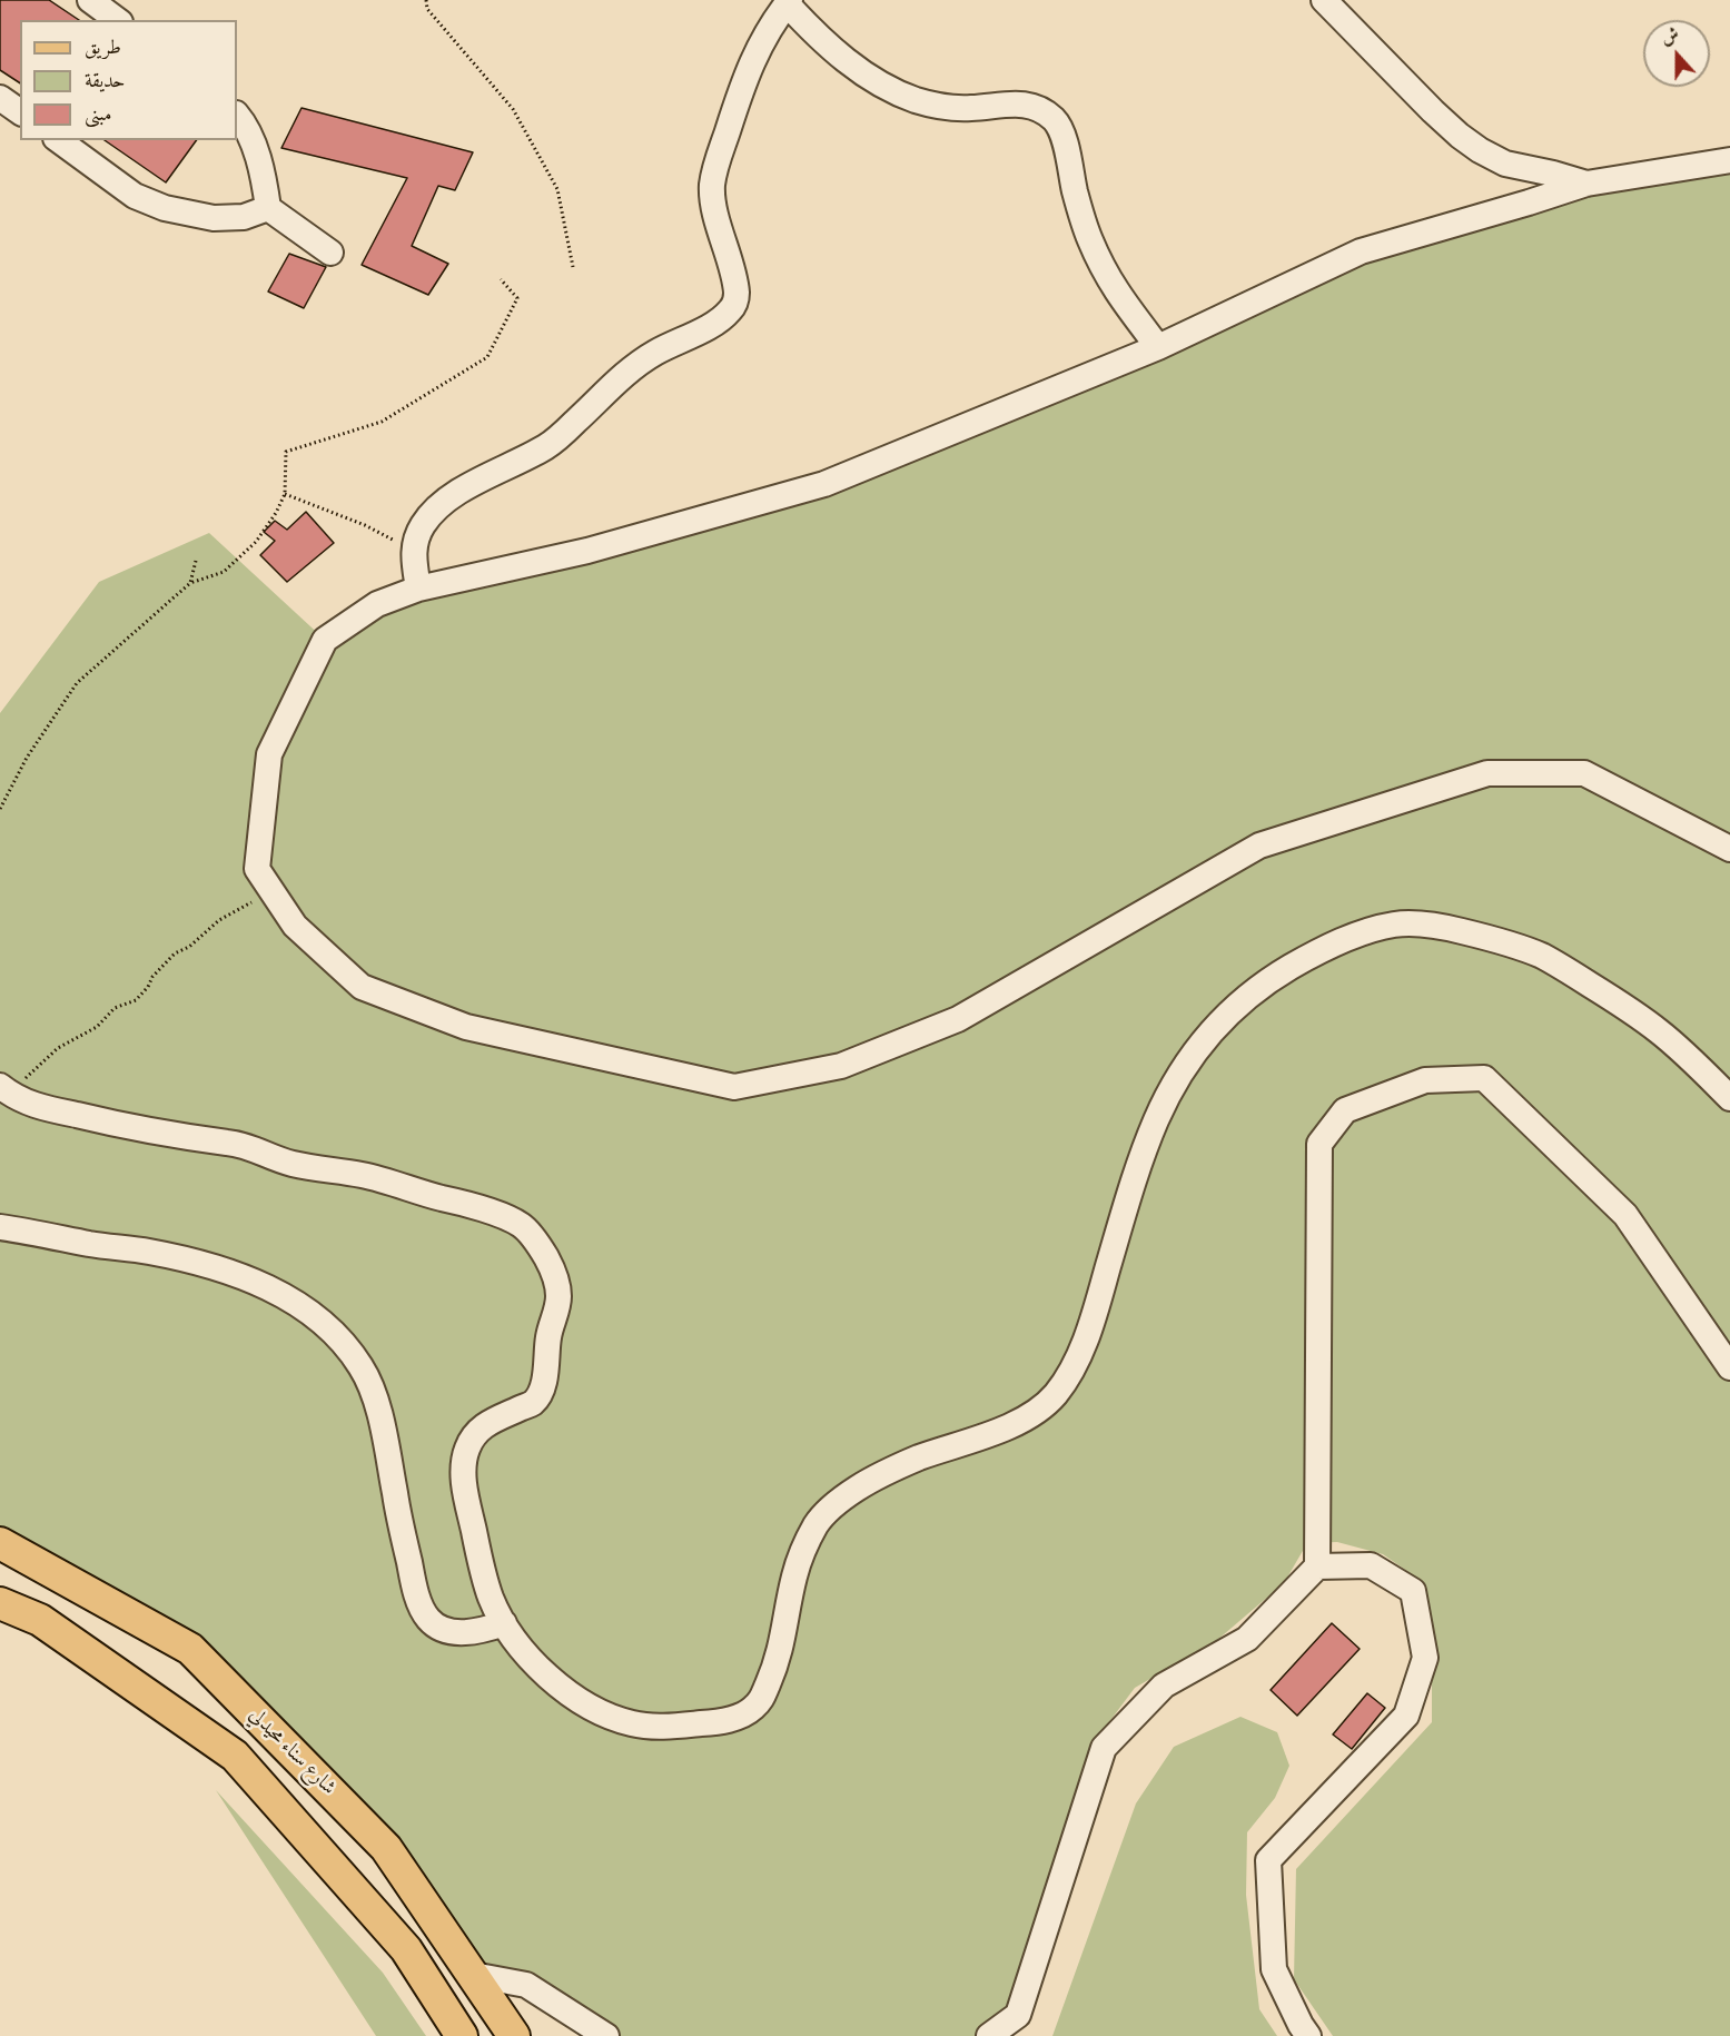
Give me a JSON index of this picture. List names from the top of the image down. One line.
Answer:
{"streets":{"main road":["شارع سناء محيدلي"]},"legend":["طريق","حديقة","مبنى"],"north":"top"}
